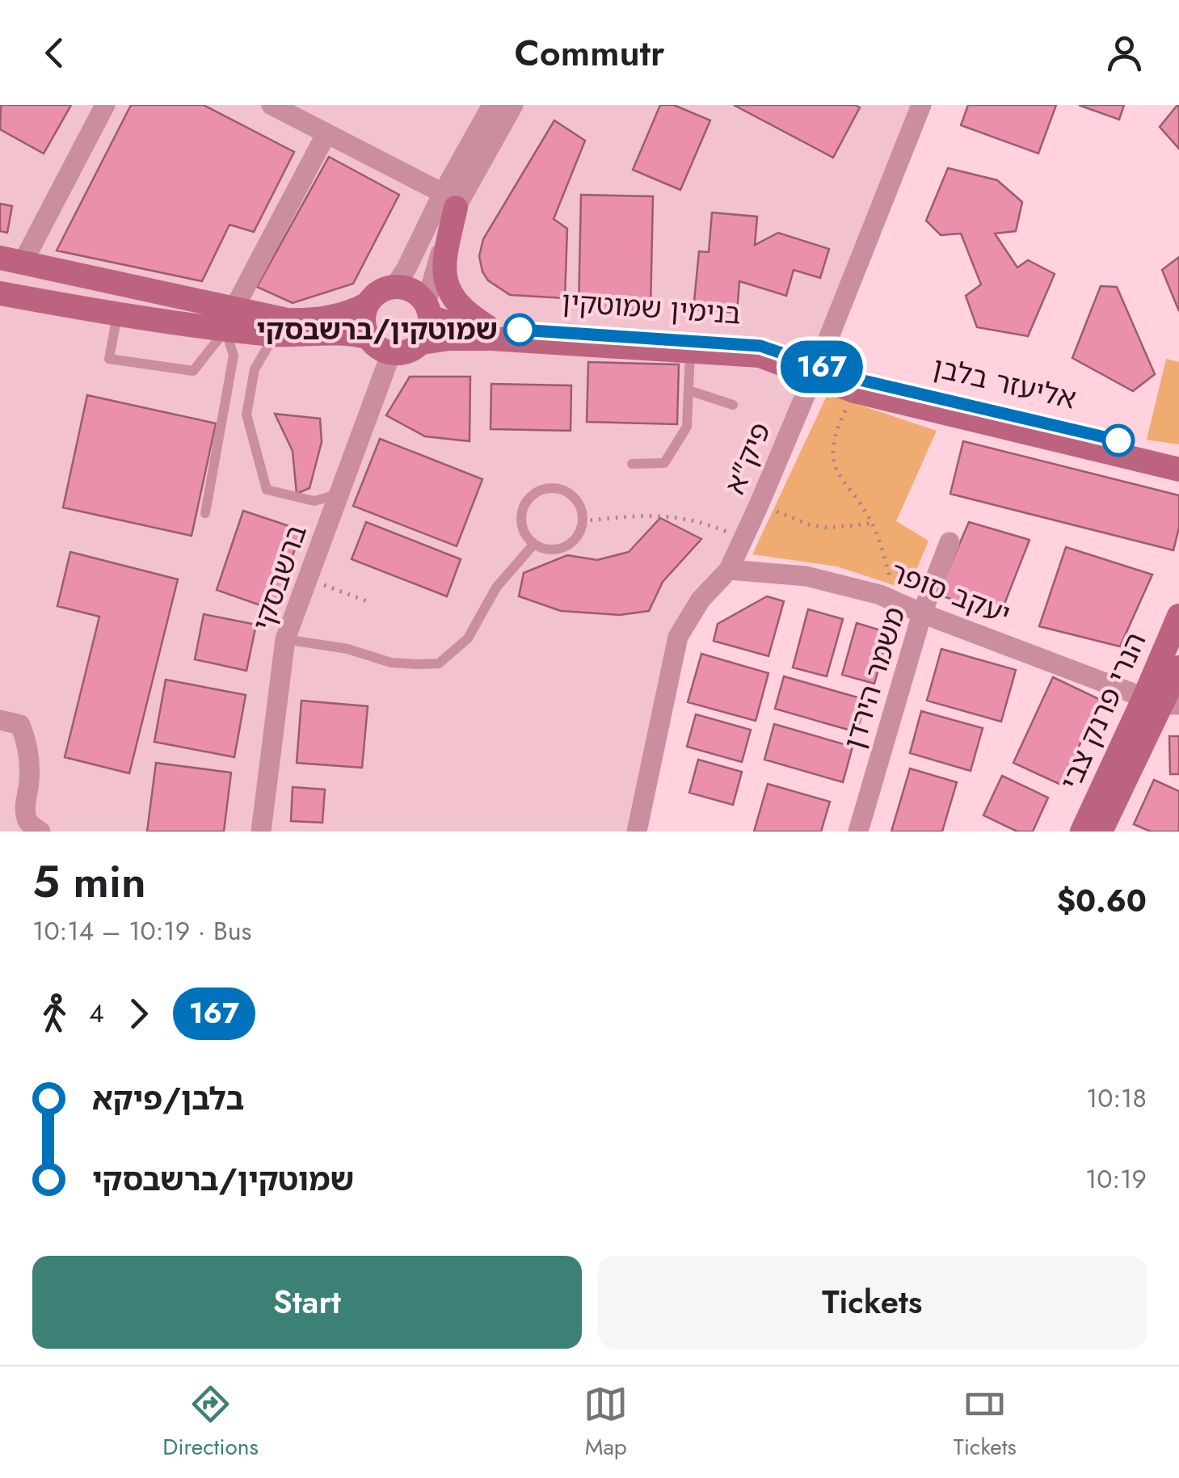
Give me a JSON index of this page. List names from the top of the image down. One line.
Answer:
{"streets":{"street":["בנימין שמוטקין","אליעזר בלבן","פיק\"א","ברשבסקי","יעקב סופר","משמר הירדן","הנרי פרנק צבי"]},"crossings":[["בנימין שמוטקין","אליעזר בלבן"],["בנימין שמוטקין","פיק\"א"],["בנימין שמוטקין","ברשבסקי"],["אליעזר בלבן","פיק\"א"],["פיק\"א","יעקב סופר"],["יעקב סופר","משמר הירדן"],["יעקב סופר","הנרי פרנק צבי"]],"places":["שמוטקין/ברשבסקי"],"lines":["bus line 167"],"page":{"header":"Commutr","on_map":"167","heading":["5 min","10:14 – 10:19 · Bus","$0.60"],"legs":["4","167"],"list":[{"name":"בלבן/פיקא","value":"10:18"},{"name":"שמוטקין/ברשבסקי","value":"10:19"}],"buttons":["Start","Tickets"],"tabs":["Directions","Map","Tickets"]}}
